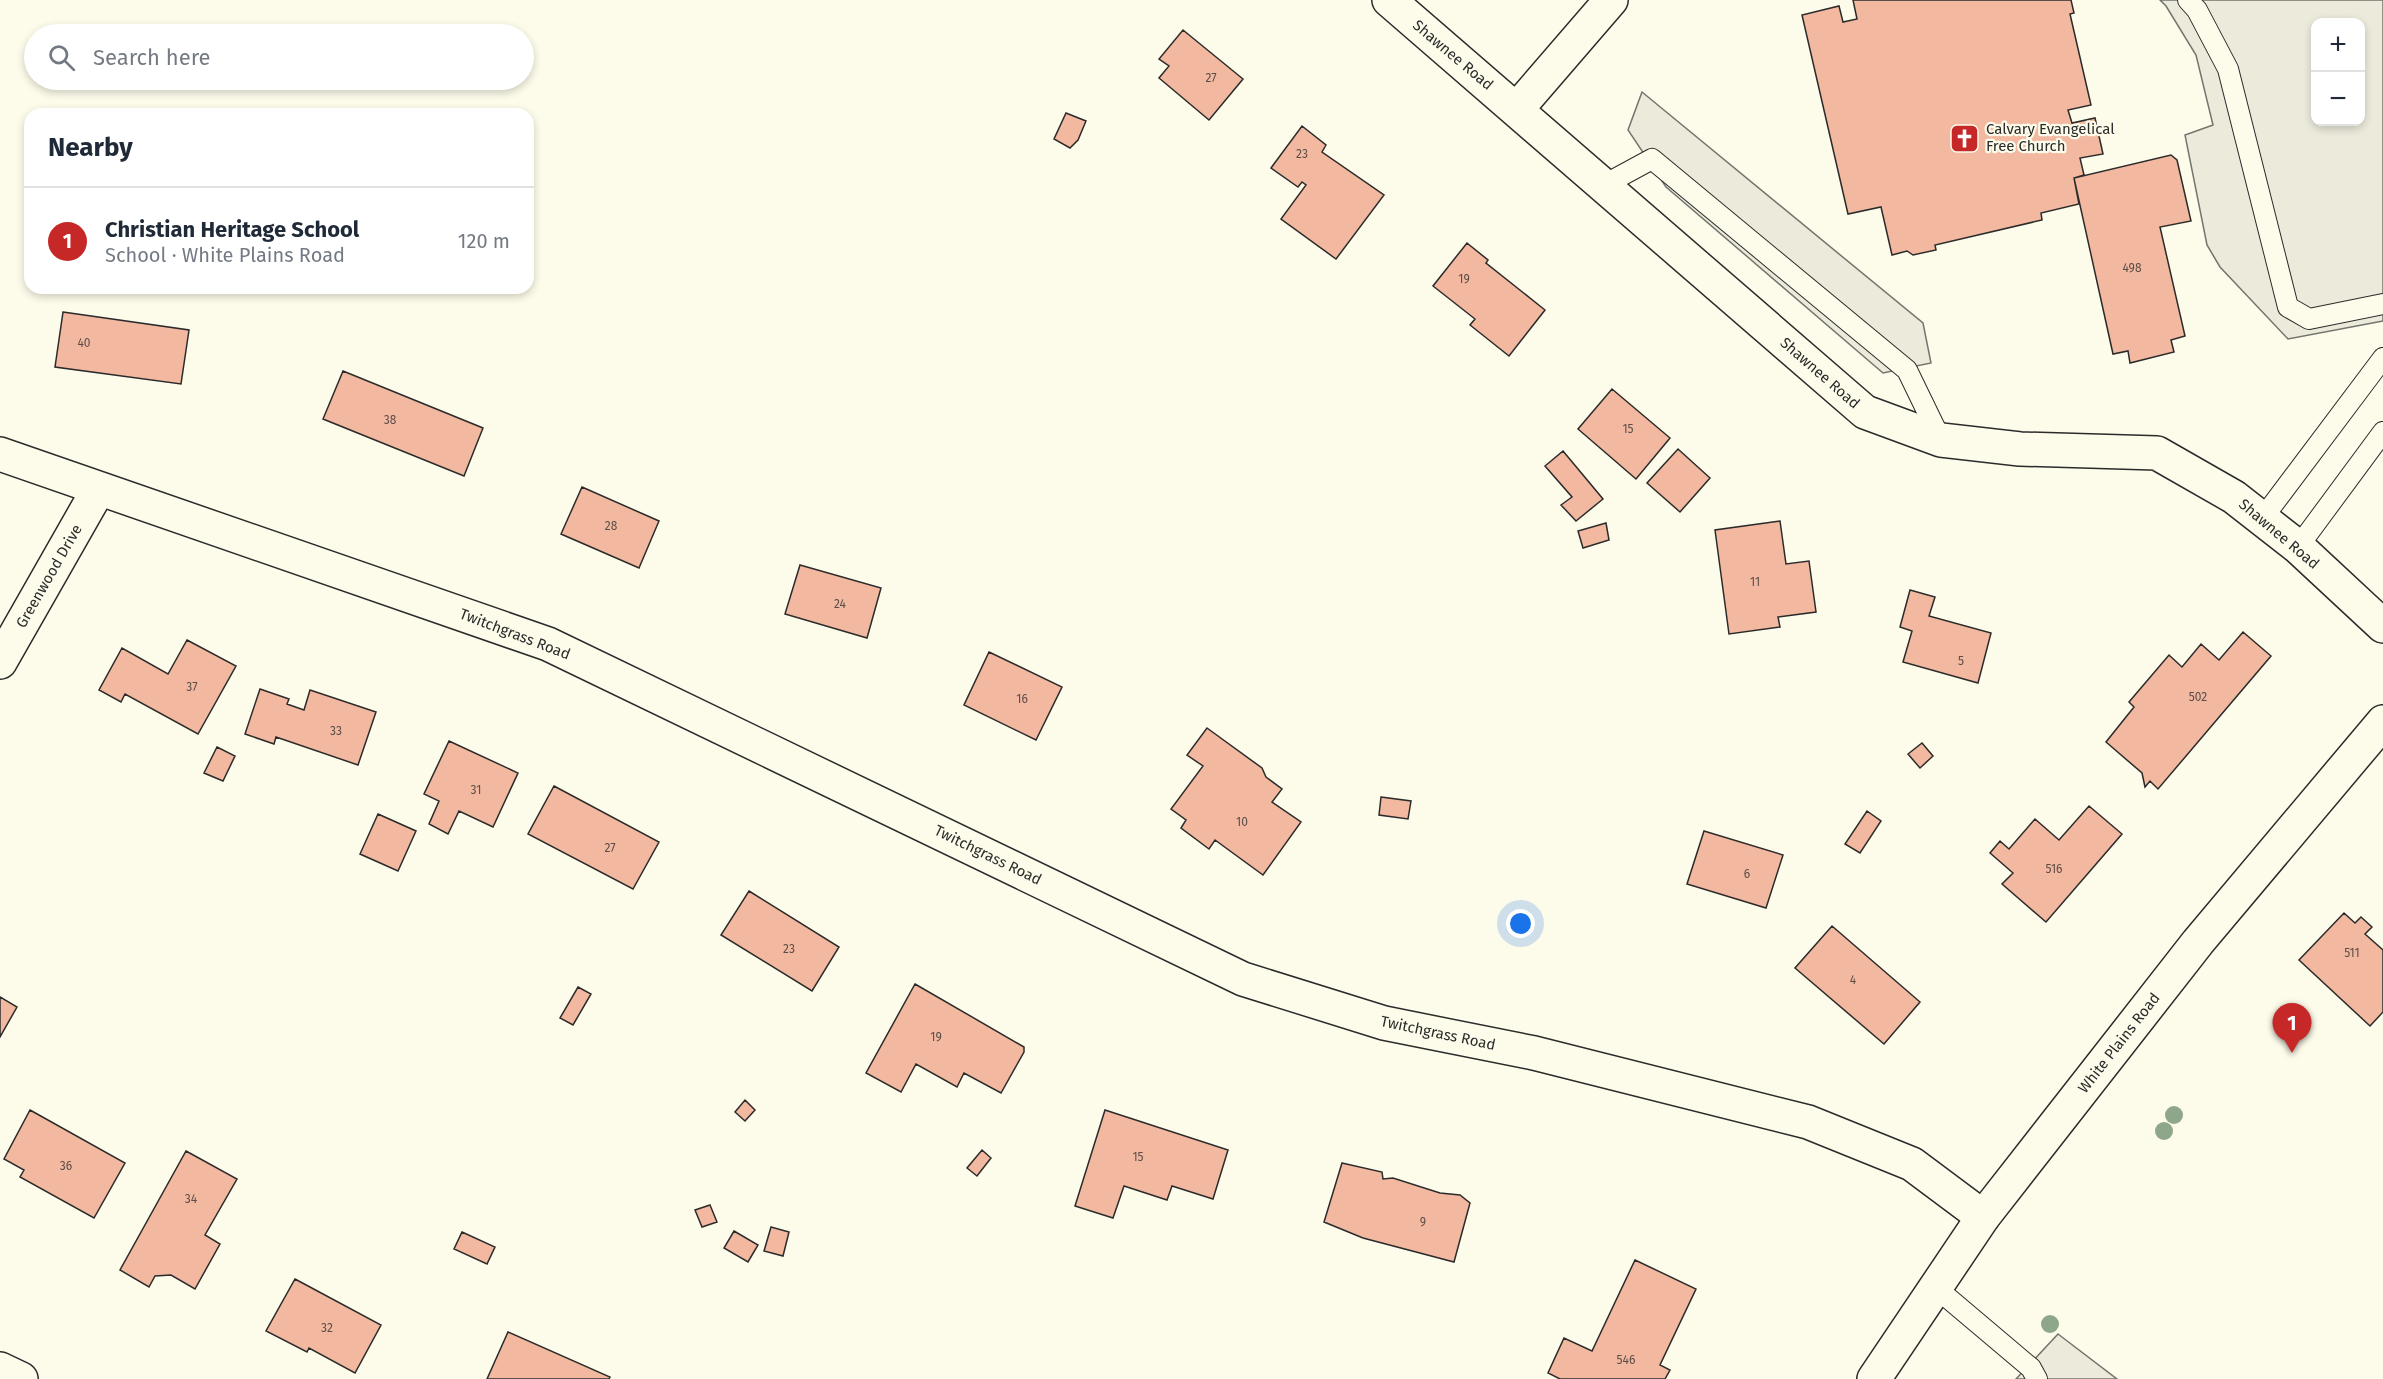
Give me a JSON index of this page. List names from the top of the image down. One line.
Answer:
{"streets":{"street":["Shawnee Road","Greenwood Drive","Twitchgrass Road","White Plains Road"]},"crossings":[["Greenwood Drive","Twitchgrass Road"],["Twitchgrass Road","White Plains Road"]],"places":{"church":["Calvary Evangelical Free Church"]},"house_numbers":["27","23","498","19","40","38","15","28","11","24","5","37","502","16","33","31","10","27","516","6","23","511","4","19","15","36","34","9","32","546"],"page":{"map_buttons":["+","−"],"search":"Search here","heading":"Nearby","list":[{"mark":"1","name":"Christian Heritage School","note":"School · White Plains Road","value":"120 m"}],"pins":"1"}}
